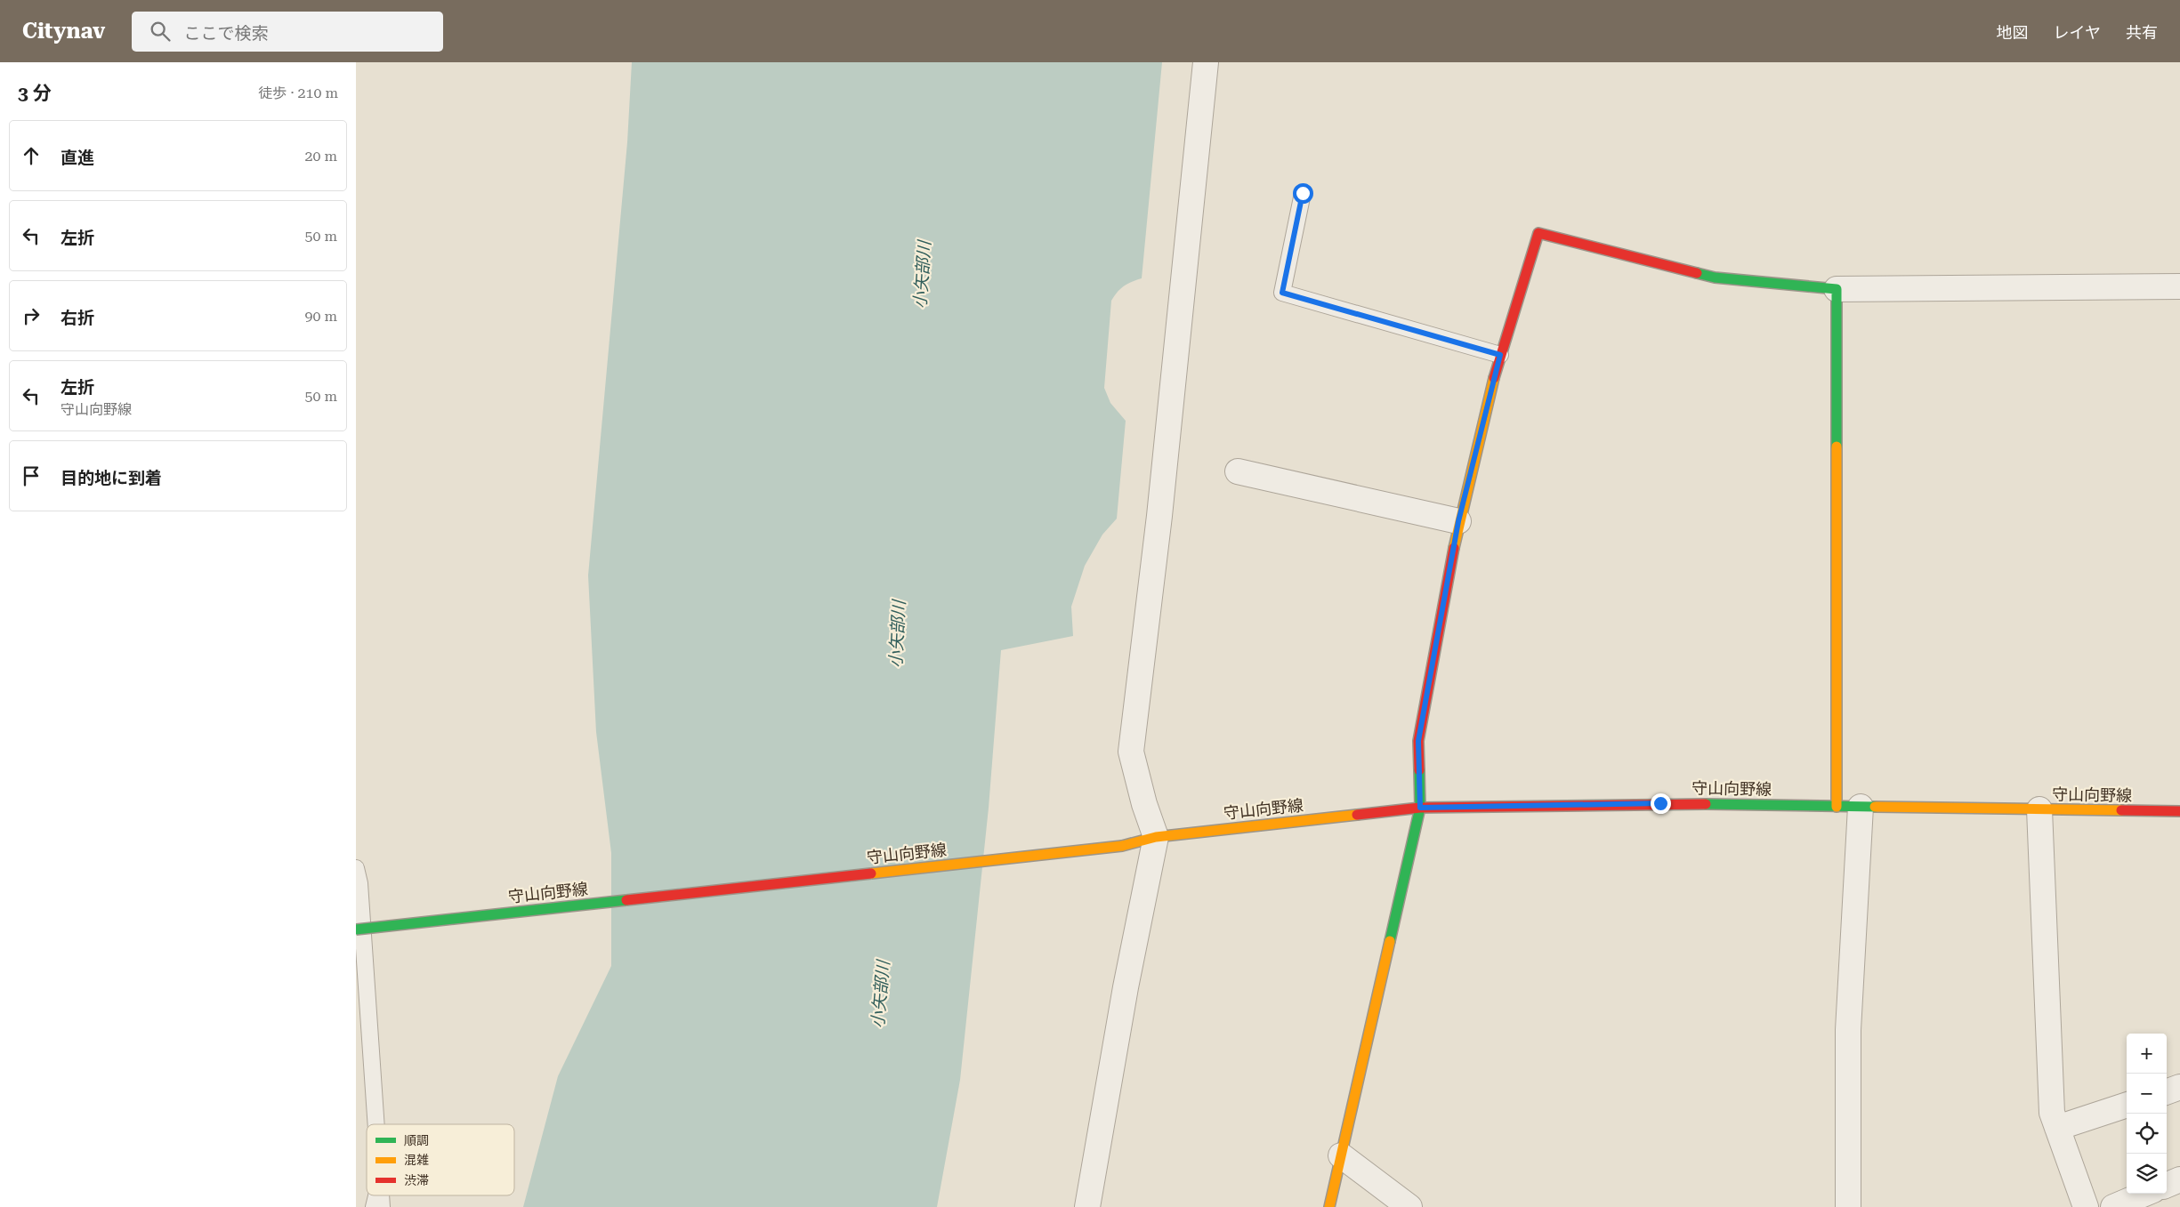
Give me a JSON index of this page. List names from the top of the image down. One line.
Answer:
{"streets":{"main road":["守山向野線"]},"water":["小矢部川"],"legend":["順調","混雑","渋滞"],"page":{"header":"Citynav","search":"ここで検索","nav":["地図","レイヤ","共有"],"heading":["3 分","徒歩 · 210 m"],"list":[["直進","20 m"],["左折","50 m"],["右折","90 m"],["左折","守山向野線","50 m"],"目的地に到着"],"map_buttons":["+","−"]}}
